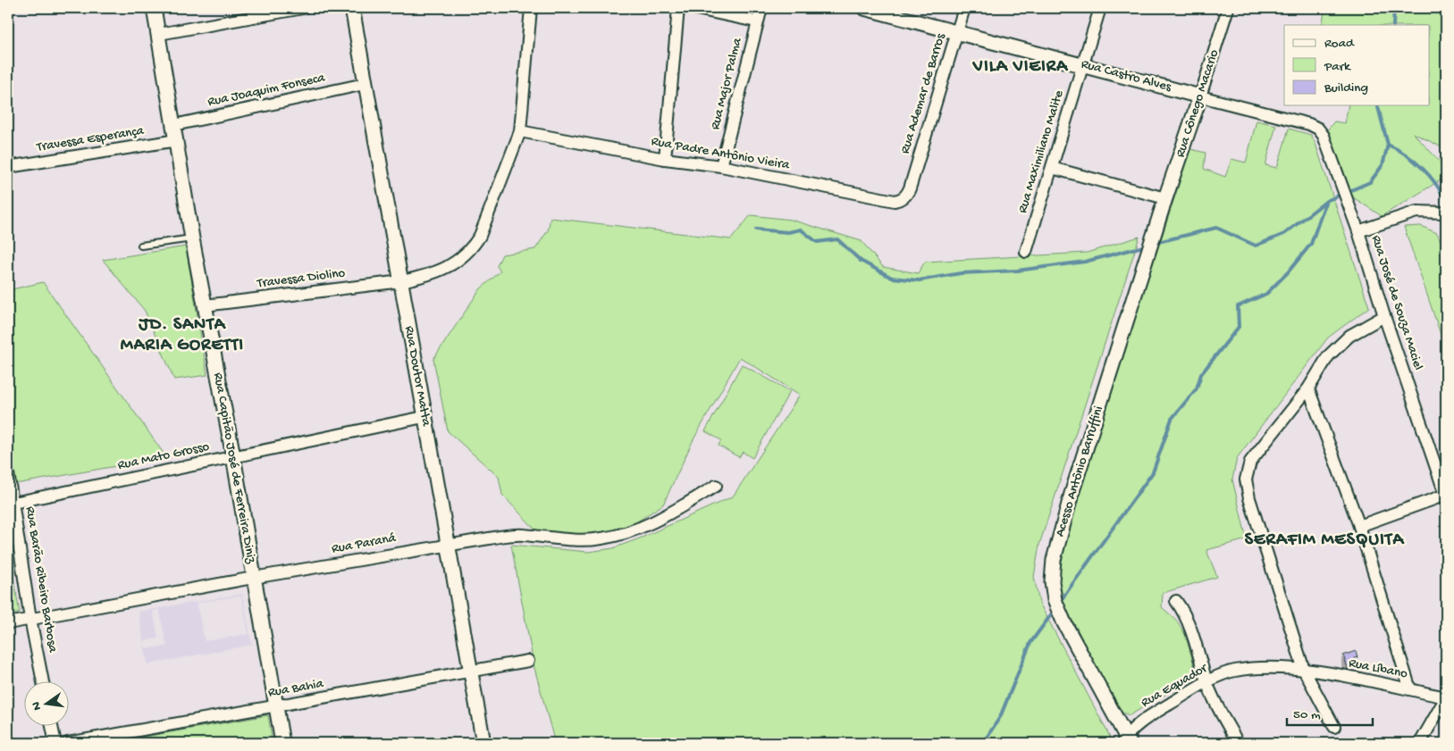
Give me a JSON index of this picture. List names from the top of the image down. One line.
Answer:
{"streets":{"street":["Rua Castro Alves","Rua Major Palma","Rua Joaquim Fonseca","Rua Ademar de Barros","Rua Cônego Macario","Travessa Esperança","Rua Maximiliano Malite","Rua Padre Antônio Vieira","Travessa Diolino","Rua José de Souza Maciel","Rua Doutor Matta","Rua Mato Grosso","Rua Capitão José de Ferreira Diniz","Acesso Antônio Barruffini","Rua Paraná","Rua Barão Ribeiro Barbosa","Rua Líbano","Rua Equador","Rua Bahia"]},"crossings":[["Rua Castro Alves","Rua Ademar de Barros"],["Rua Castro Alves","Rua Cônego Macario"],["Rua Castro Alves","Rua Maximiliano Malite"],["Rua Castro Alves","Rua José de Souza Maciel"],["Rua Major Palma","Rua Padre Antônio Vieira"],["Rua Joaquim Fonseca","Rua Doutor Matta"],["Rua Joaquim Fonseca","Rua Capitão José de Ferreira Diniz"],["Rua Ademar de Barros","Rua Padre Antônio Vieira"],["Rua Cônego Macario","Acesso Antônio Barruffini"],["Travessa Esperança","Rua Capitão José de Ferreira Diniz"],["Rua Padre Antônio Vieira","Travessa Diolino"],["Travessa Diolino","Rua Doutor Matta"],["Travessa Diolino","Rua Capitão José de Ferreira Diniz"],["Rua Doutor Matta","Rua Mato Grosso"],["Rua Doutor Matta","Rua Paraná"],["Rua Doutor Matta","Rua Bahia"],["Rua Mato Grosso","Rua Capitão José de Ferreira Diniz"],["Rua Mato Grosso","Rua Barão Ribeiro Barbosa"],["Rua Capitão José de Ferreira Diniz","Rua Paraná"],["Rua Capitão José de Ferreira Diniz","Rua Bahia"],["Acesso Antônio Barruffini","Rua Equador"],["Rua Paraná","Rua Barão Ribeiro Barbosa"],["Rua Líbano","Rua Equador"]],"districts":["VILA VIEIRA","JD. SANTA MARIA GORETTI","SERAFIM MESQUITA"],"legend":["Road","Park","Building"],"scale_bar":"50 m","north":"left"}
